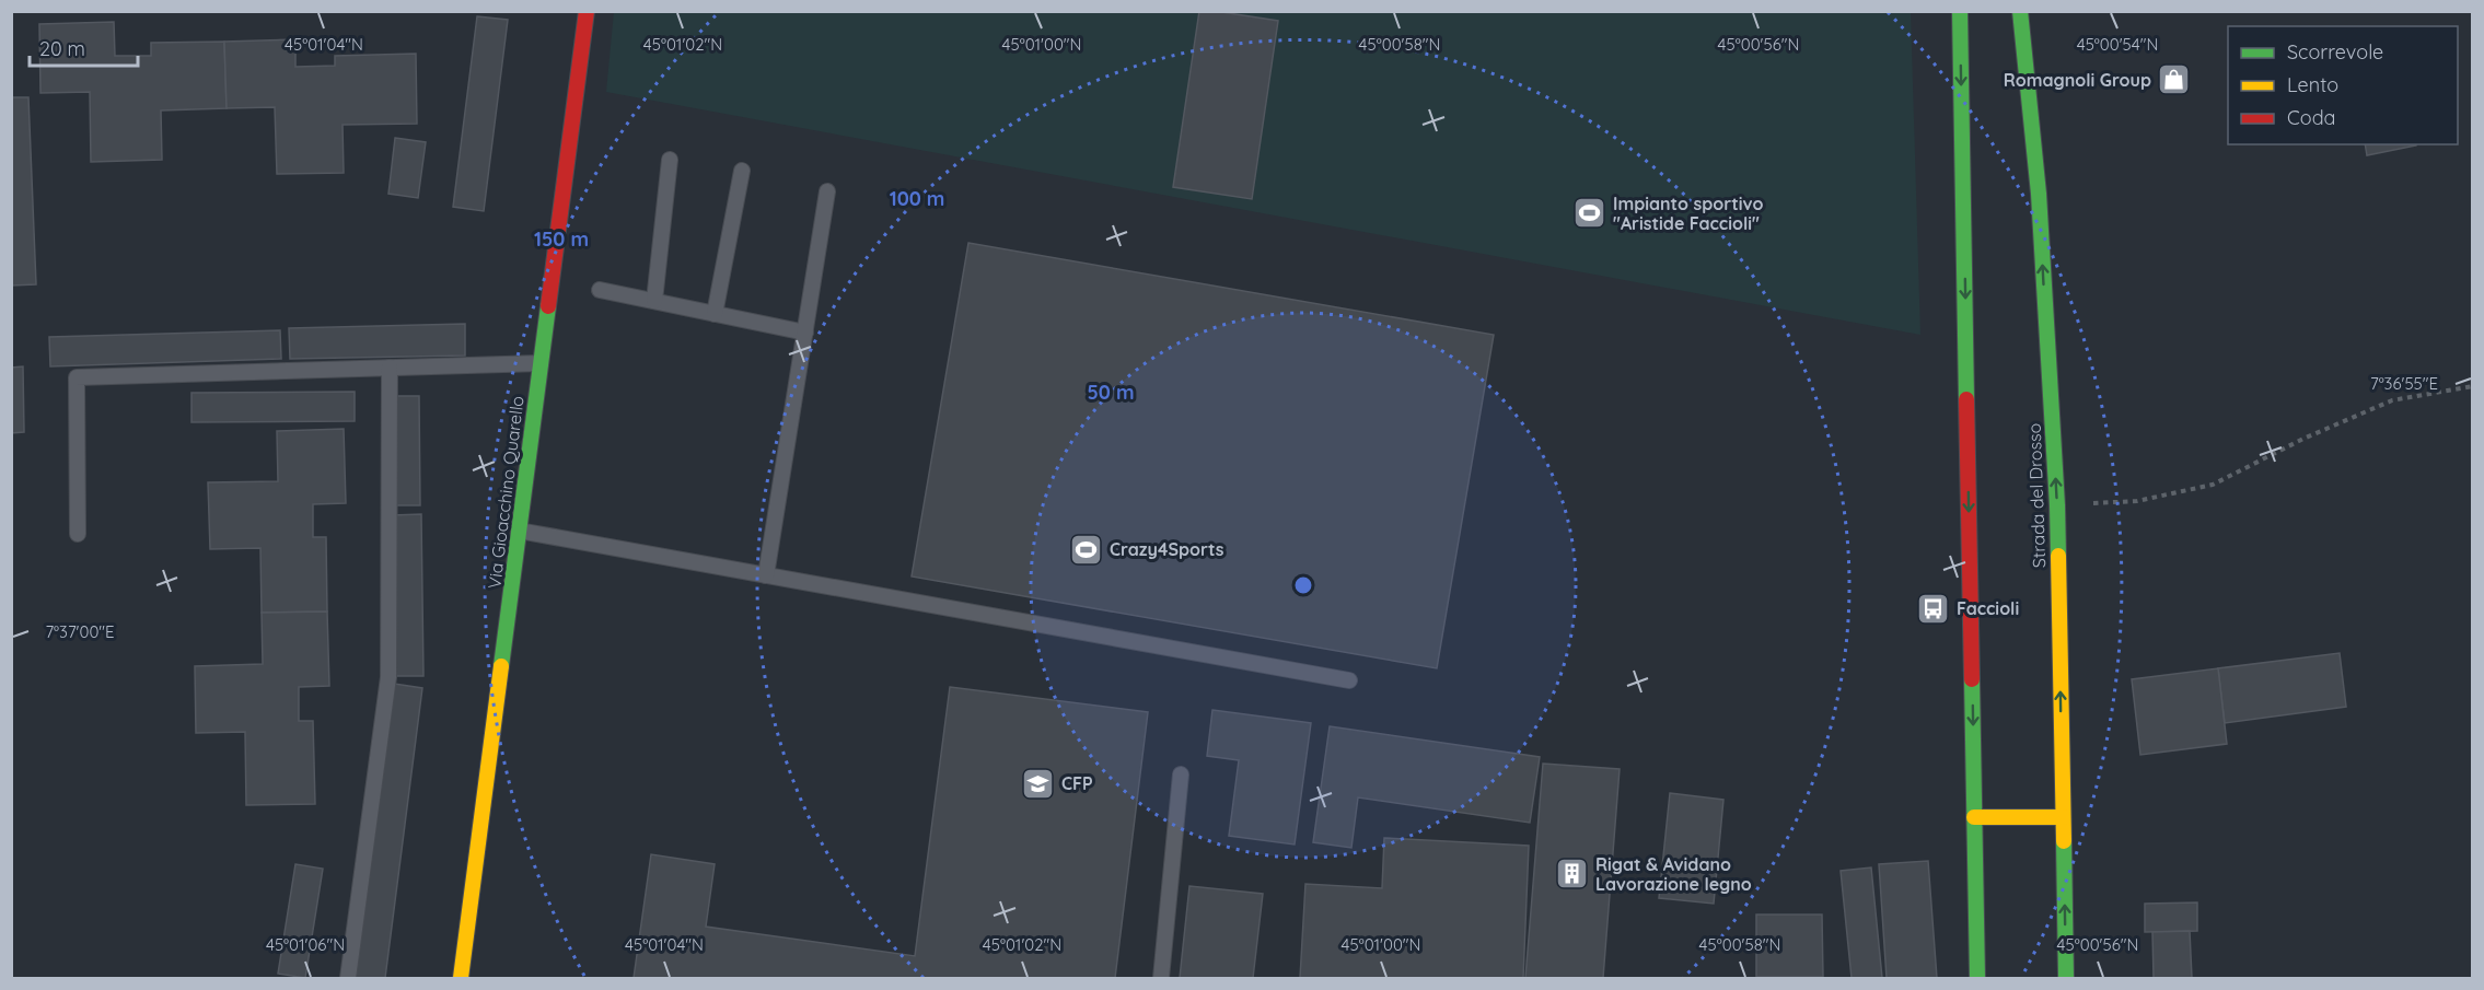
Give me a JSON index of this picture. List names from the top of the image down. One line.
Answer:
{"streets":{"street":["Via Gioacchino Quarello","Strada del Drosso"]},"places":{"shop":["Romagnoli Group"],"sports":["Impianto sportivo \"Aristide Faccioli\"","Crazy4Sports"],"bus stop":["Faccioli"],"school or university":["CFP"],"building":["Rigat & Avidano Lavorazione legno"]},"legend":["Scorrevole","Lento","Coda"],"scale_bar":"20 m","coordinates":["45°00'56\"N","45°00'54\"N","45°01'04\"N","45°01'02\"N","45°01'00\"N","45°00'58\"N","7°36'55\"E","7°37'00\"E","45°01'06\"N"],"rings":["100 m","150 m","50 m"]}
